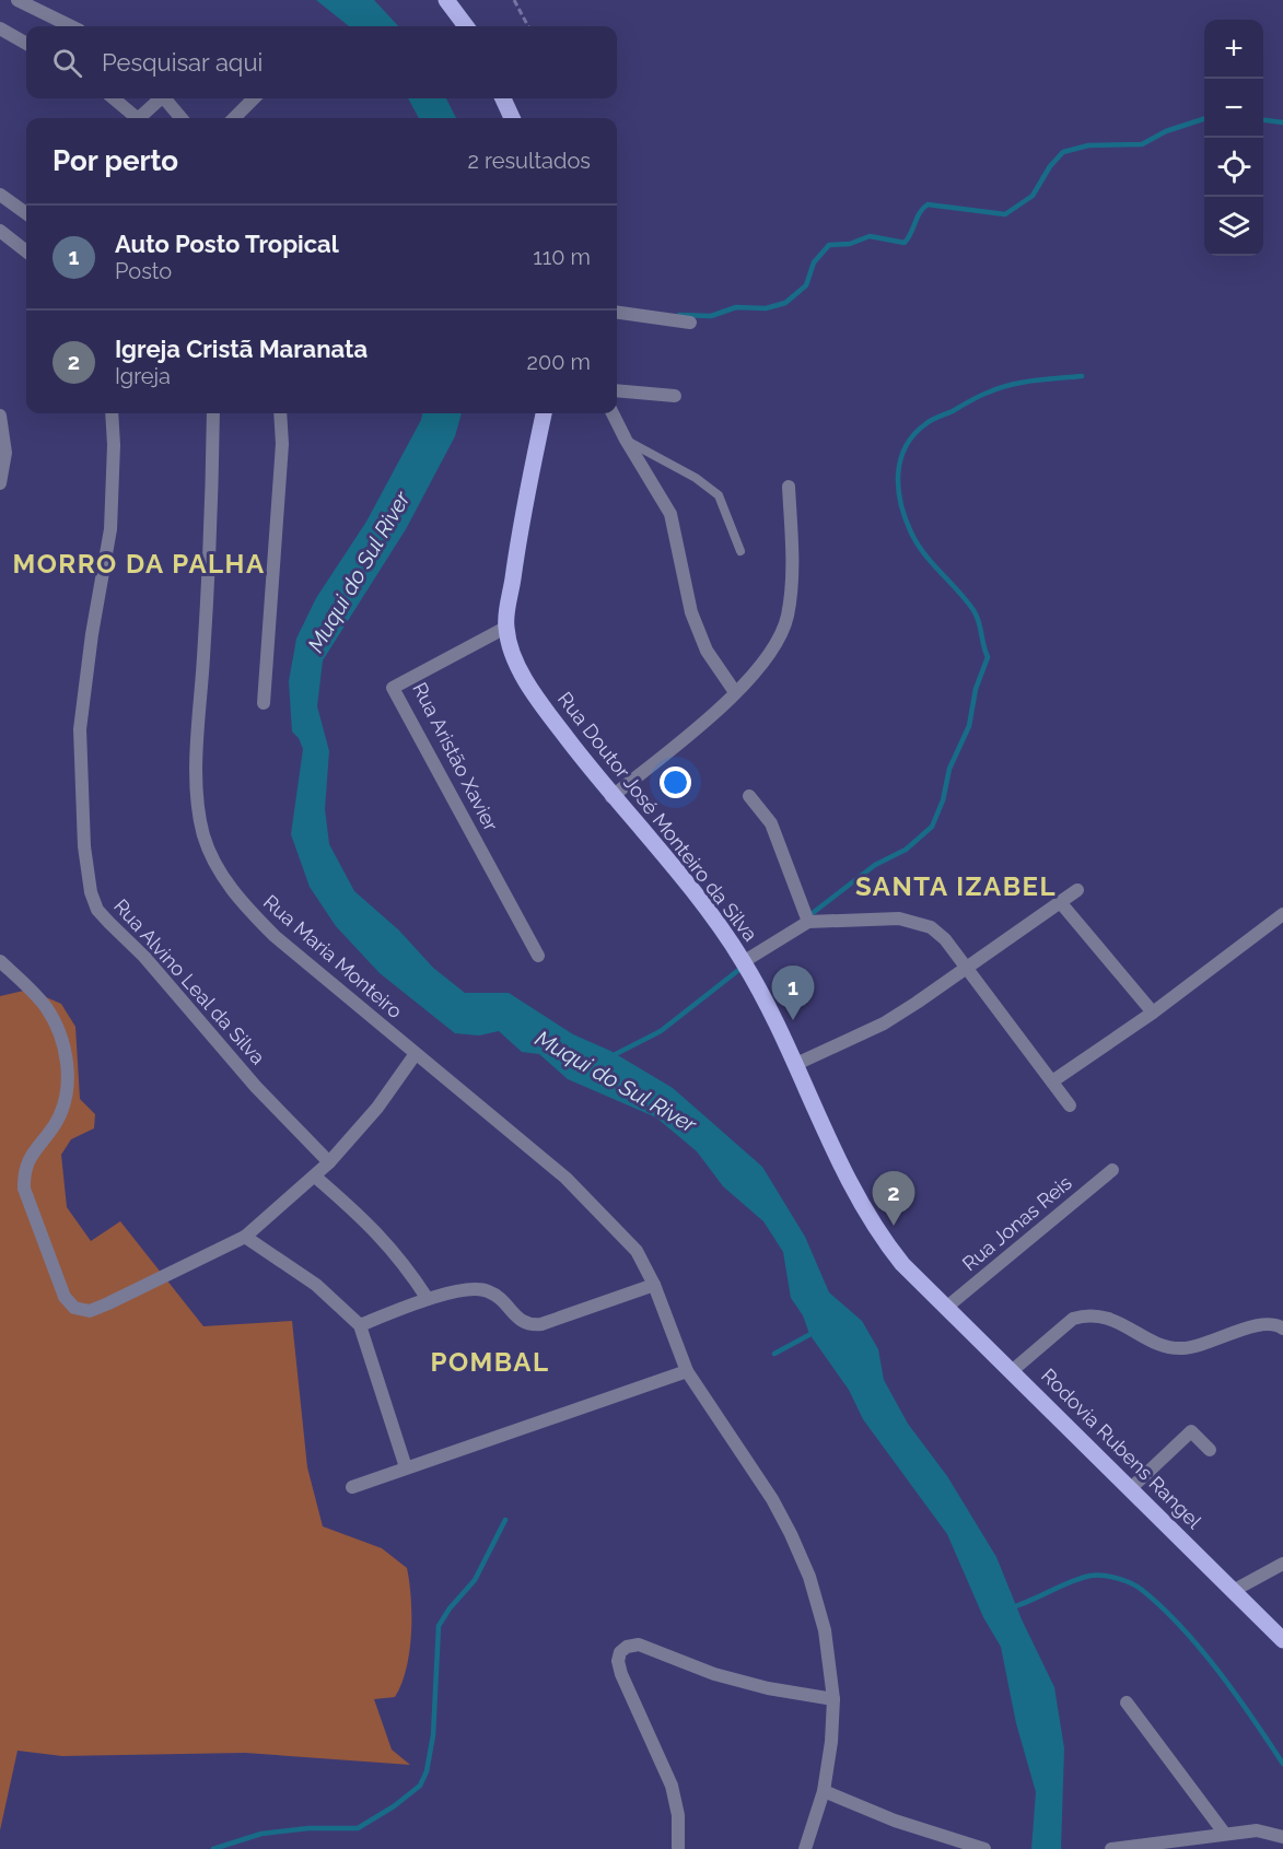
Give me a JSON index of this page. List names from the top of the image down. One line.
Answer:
{"streets":{"main road":["Rua Doutor José Monteiro da Silva","Rodovia Rubens Rangel"],"street":["Rua Aristão Xavier","Rua Maria Monteiro","Rua Alvino Leal da Silva","Rua Jonas Reis"]},"crossings":[["Rua Aristão Xavier","Rua Doutor José Monteiro da Silva"],["Rua Doutor José Monteiro da Silva","Rodovia Rubens Rangel"],["Rua Jonas Reis","Rodovia Rubens Rangel"]],"districts":["MORRO DA PALHA","SANTA IZABEL","POMBAL"],"water":["Muqui do Sul River"],"page":{"map_buttons":["+","−"],"search":"Pesquisar aqui","heading":["Por perto","2 resultados"],"list":[{"mark":"1","name":"Auto Posto Tropical","note":"Posto","value":"110 m"},{"mark":"2","name":"Igreja Cristã Maranata","note":"Igreja","value":"200 m"}],"pins":["1","2"]}}
